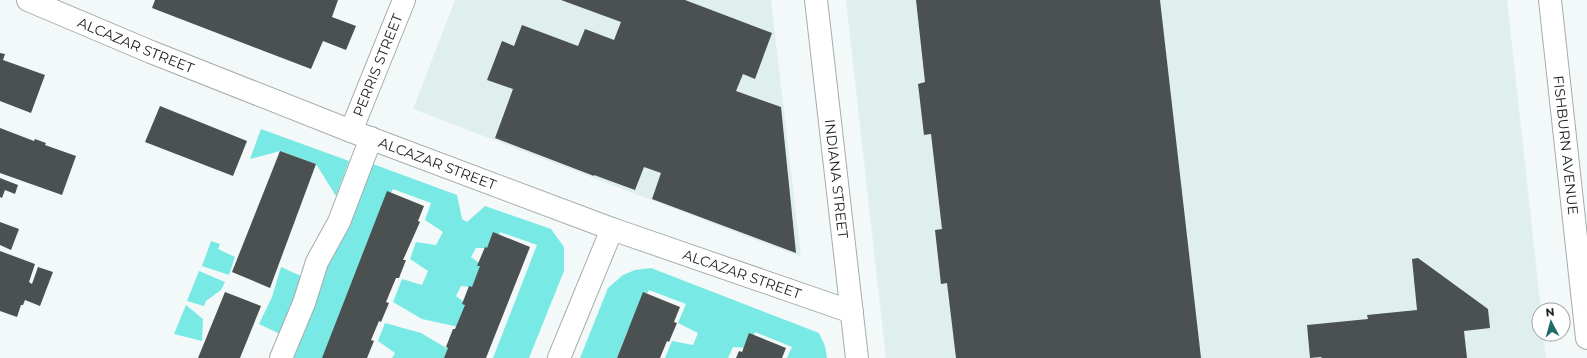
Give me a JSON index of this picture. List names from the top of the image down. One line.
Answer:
{"streets":{"street":["ALCAZAR STREET","PERRIS STREET","FISHBURN AVENUE","INDIANA STREET"]},"crossings":[["ALCAZAR STREET","PERRIS STREET"],["ALCAZAR STREET","INDIANA STREET"]],"north":"top"}
